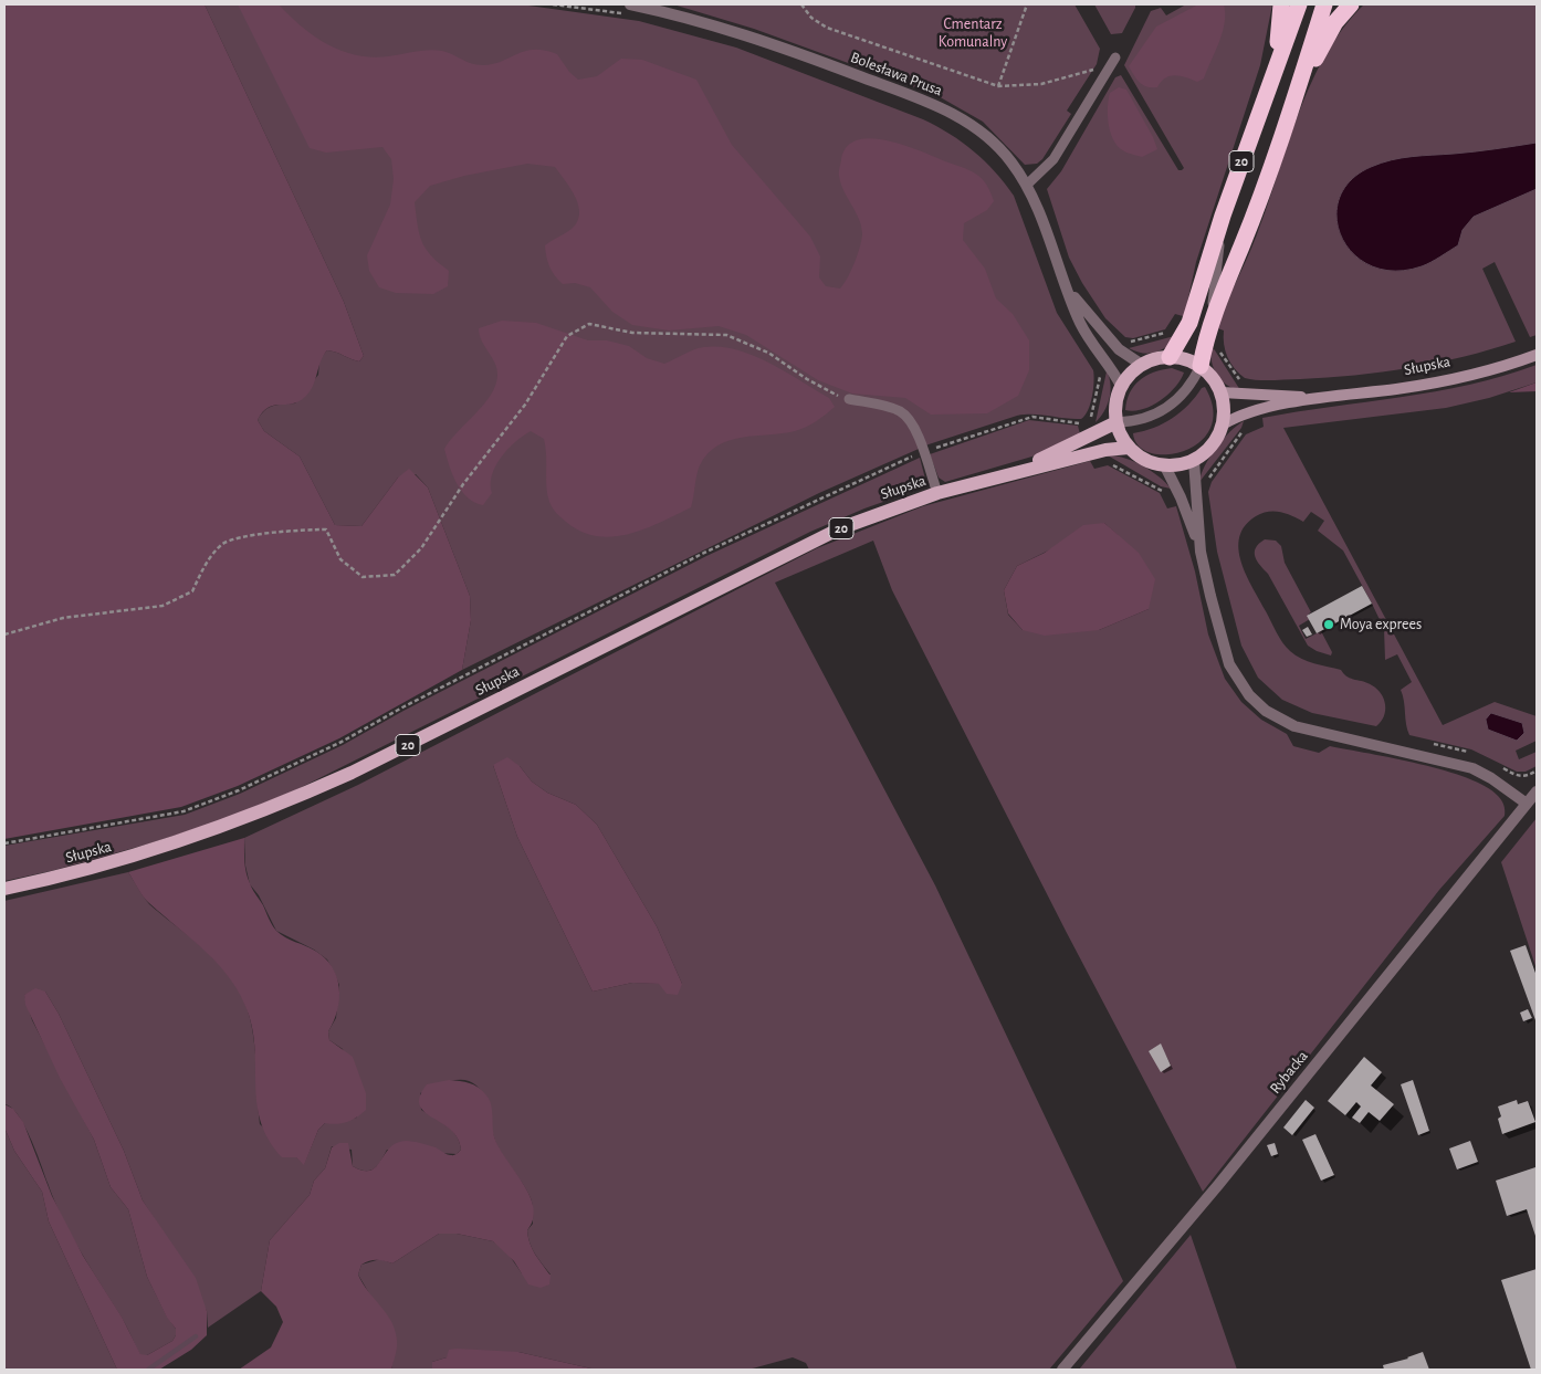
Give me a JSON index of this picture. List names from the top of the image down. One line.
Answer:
{"streets":{"highway":["20"],"main road":["Słupska"],"street":["Bolesława Prusa","Rybacka"]},"parks":["Cmentarz Komunalny"],"places":["Moya exprees"]}
